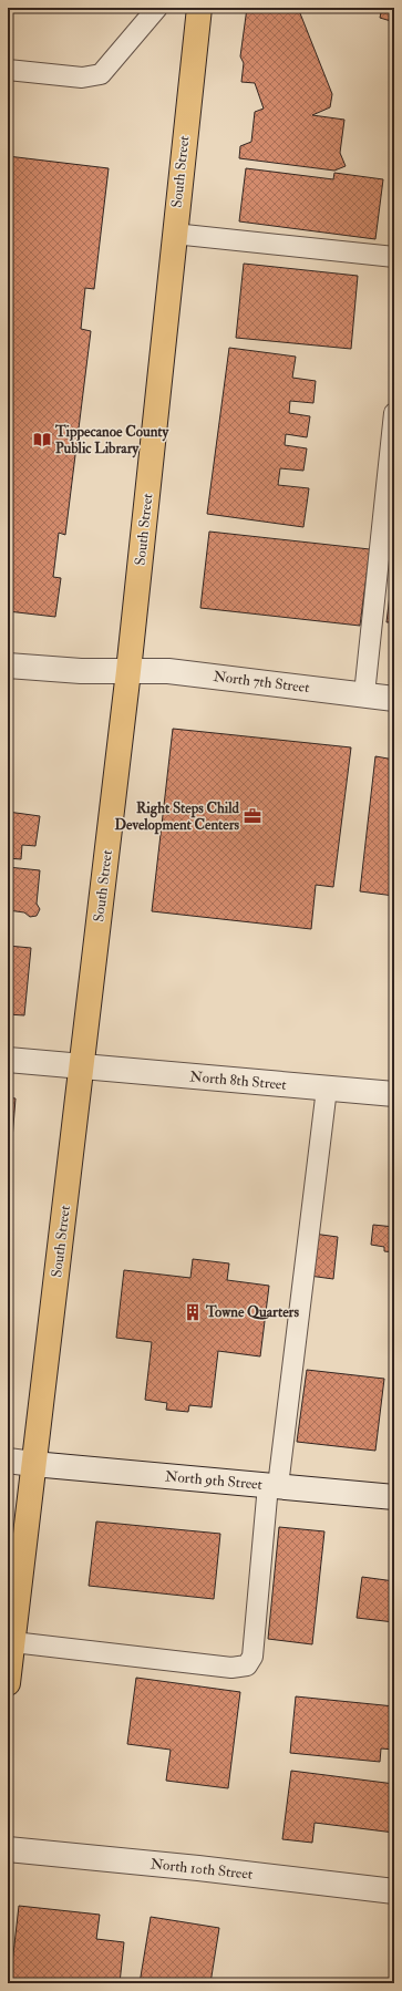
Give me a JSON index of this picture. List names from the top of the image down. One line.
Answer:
{"streets":{"main road":["South Street"],"street":["North 7th Street","North 8th Street","North 9th Street","North 10th Street"]},"crossings":[["South Street","North 7th Street"],["South Street","North 8th Street"],["South Street","North 9th Street"]],"places":{"library":["Tippecanoe County Public Library"],"office":["Right Steps Child Development Centers"],"building":["Towne Quarters"]}}
